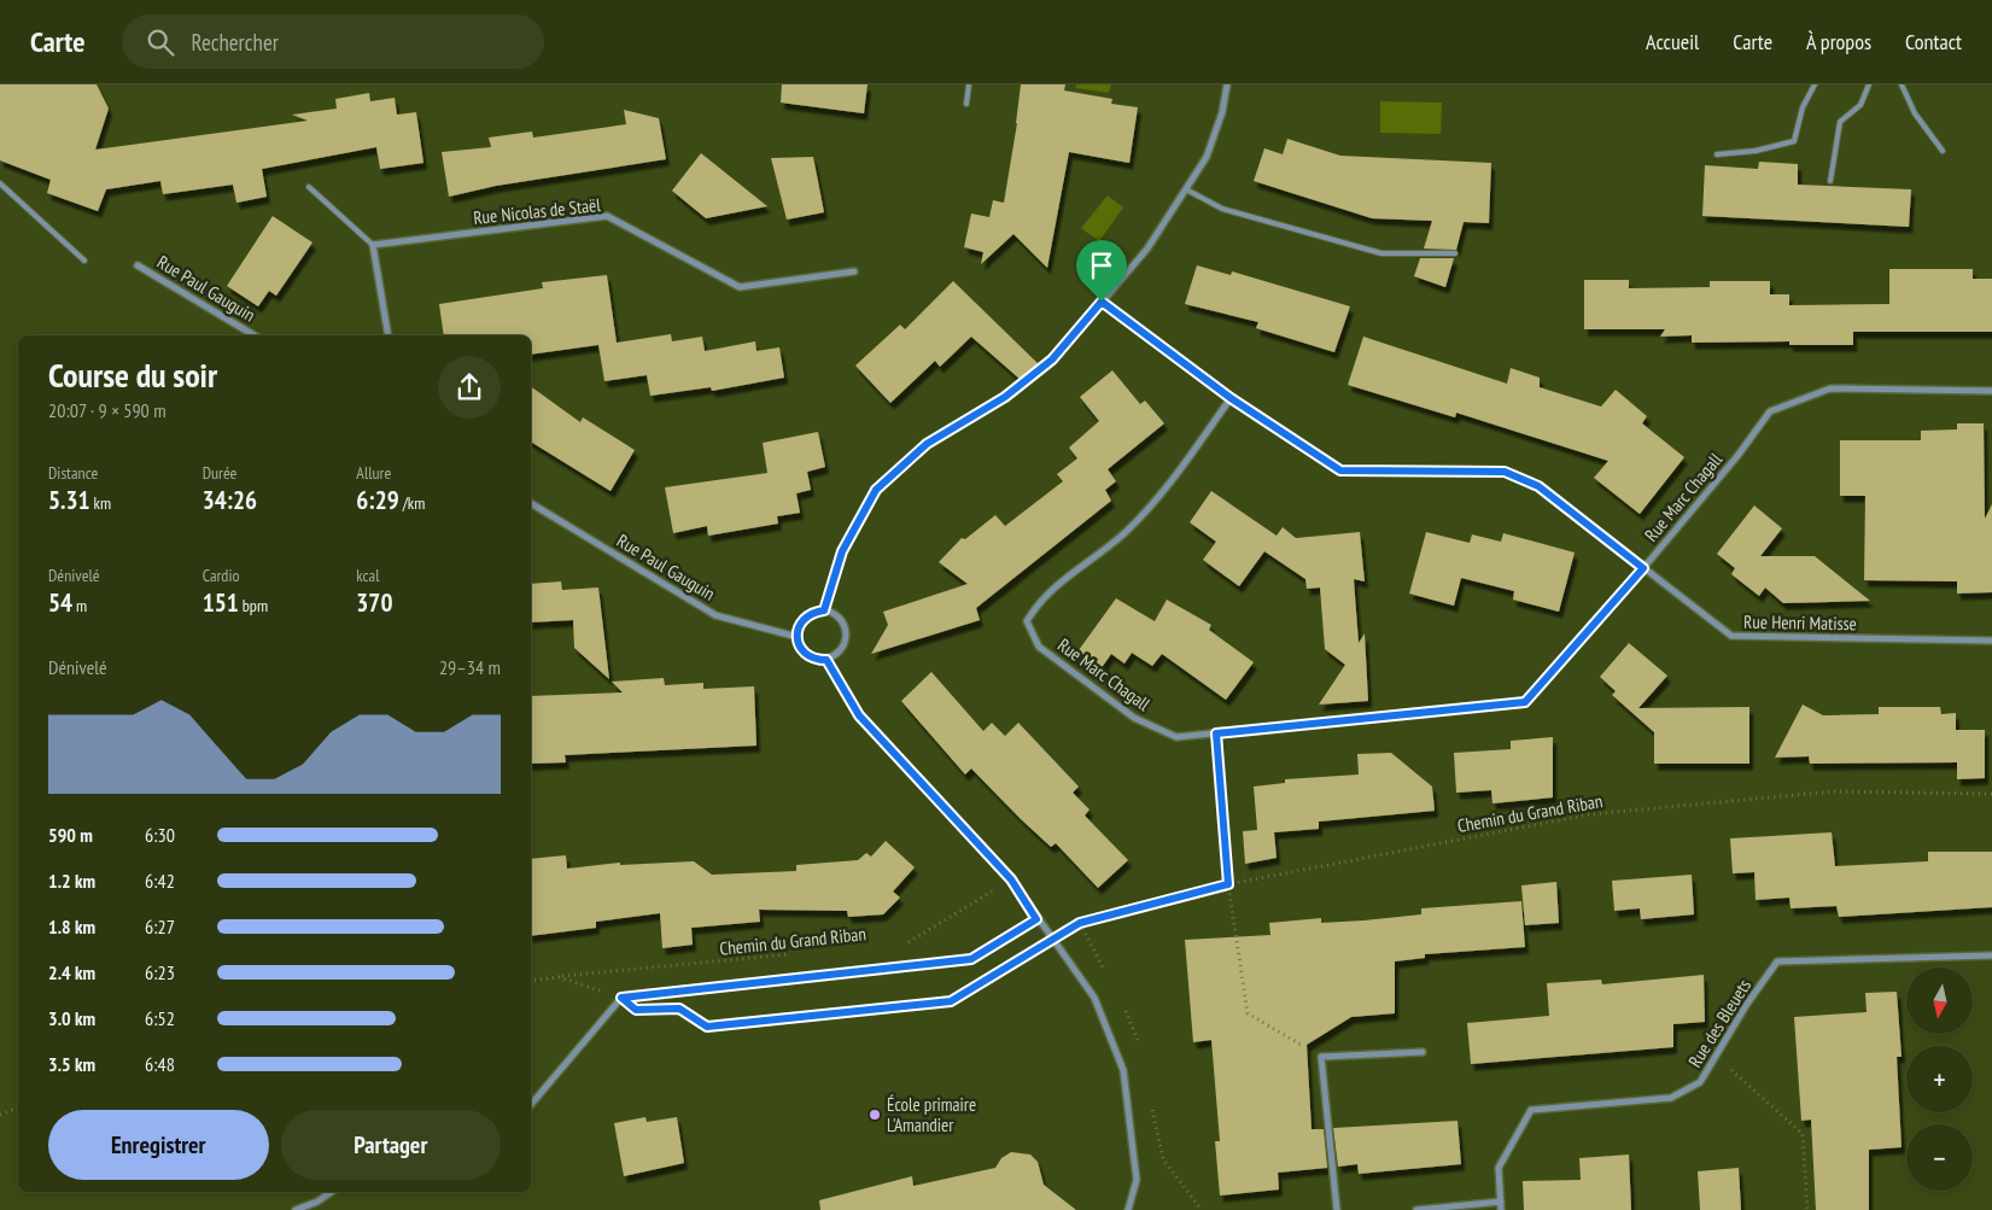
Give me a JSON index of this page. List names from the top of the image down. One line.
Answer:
{"streets":{"street":["Rue Nicolas de Staël","Rue Paul Gauguin","Rue Marc Chagall","Rue Henri Matisse","Rue des Bleuets"],"path":["Chemin du Grand Riban"]},"crossings":[["Rue Marc Chagall","Rue Henri Matisse"]],"places":["École primaire L'Amandier"],"north":"bottom","page":{"header":"Carte","search":"Rechercher","nav":["Accueil","Carte","À propos","Contact"],"heading":["Course du soir","20:07 · 9 × 590 m"],"stats":[["Distance","5.31 km"],["Durée","34:26"],["Allure","6:29 /km"],["Dénivelé","54 m"],["Cardio","151 bpm"],["kcal","370"]],"chart":["Dénivelé","29–34 m"],"list":[{"name":"590 m","note":"6:30"},{"name":"1.2 km","note":"6:42"},{"name":"1.8 km","note":"6:27"},{"name":"2.4 km","note":"6:23"},{"name":"3.0 km","note":"6:52"},{"name":"3.5 km","note":"6:48"}],"map_buttons":["+","−"],"buttons":["Enregistrer","Partager"]}}
